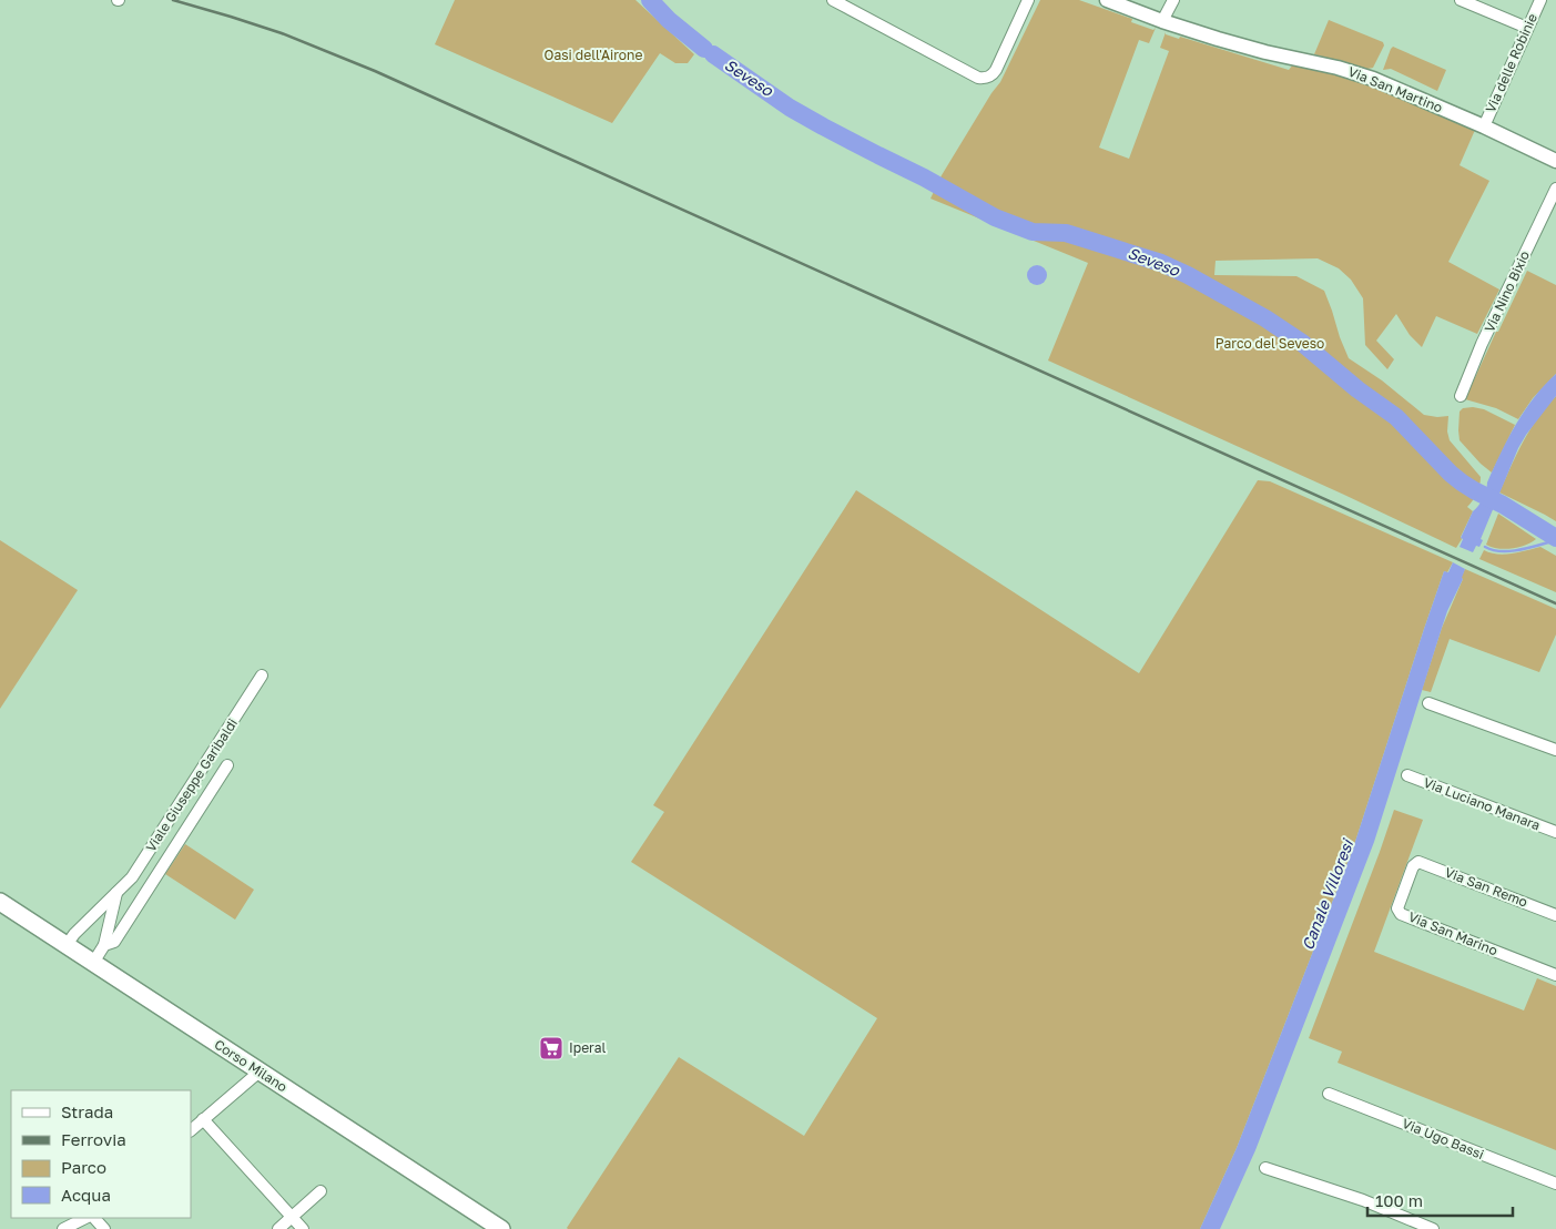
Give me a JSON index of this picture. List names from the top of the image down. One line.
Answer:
{"streets":{"main road":["Corso Milano"],"street":["Via delle Robinie","Via San Martino","Via Nino Bixio","Viale Giuseppe Garibaldi","Via Luciano Manara","Via San Remo","Via San Marino","Via Ugo Bassi"]},"crossings":[["Via delle Robinie","Via San Martino"],["Viale Giuseppe Garibaldi","Corso Milano"],["Via San Remo","Via San Marino"]],"water":["Seveso","Canale Villoresi"],"parks":["Oasi dell'Airone","Parco del Seveso"],"places":{"supermarket":["Iperal"]},"legend":["Strada","Ferrovia","Parco","Acqua"],"scale_bar":"100 m"}
